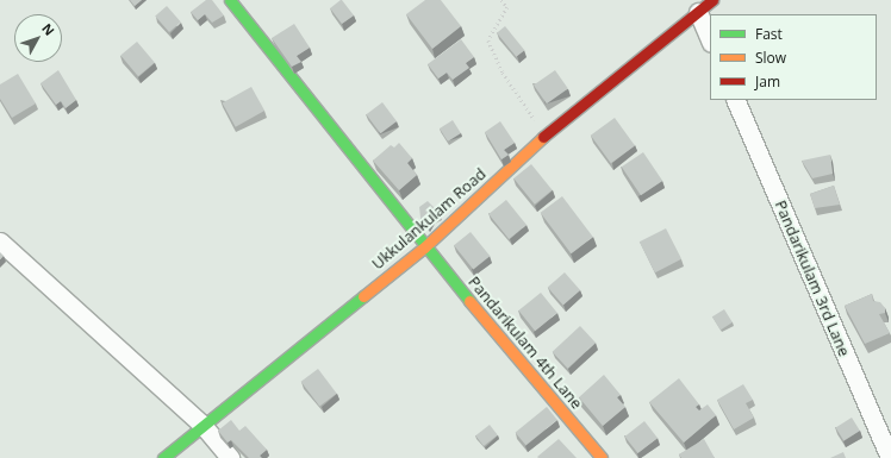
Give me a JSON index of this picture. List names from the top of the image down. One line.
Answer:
{"streets":{"street":["Ukkulankulam Road","Pandarikulam 3rd Lane","Pandarikulam 4th Lane"]},"crossings":[["Ukkulankulam Road","Pandarikulam 4th Lane"]],"legend":["Fast","Slow","Jam"],"north":"top right"}
